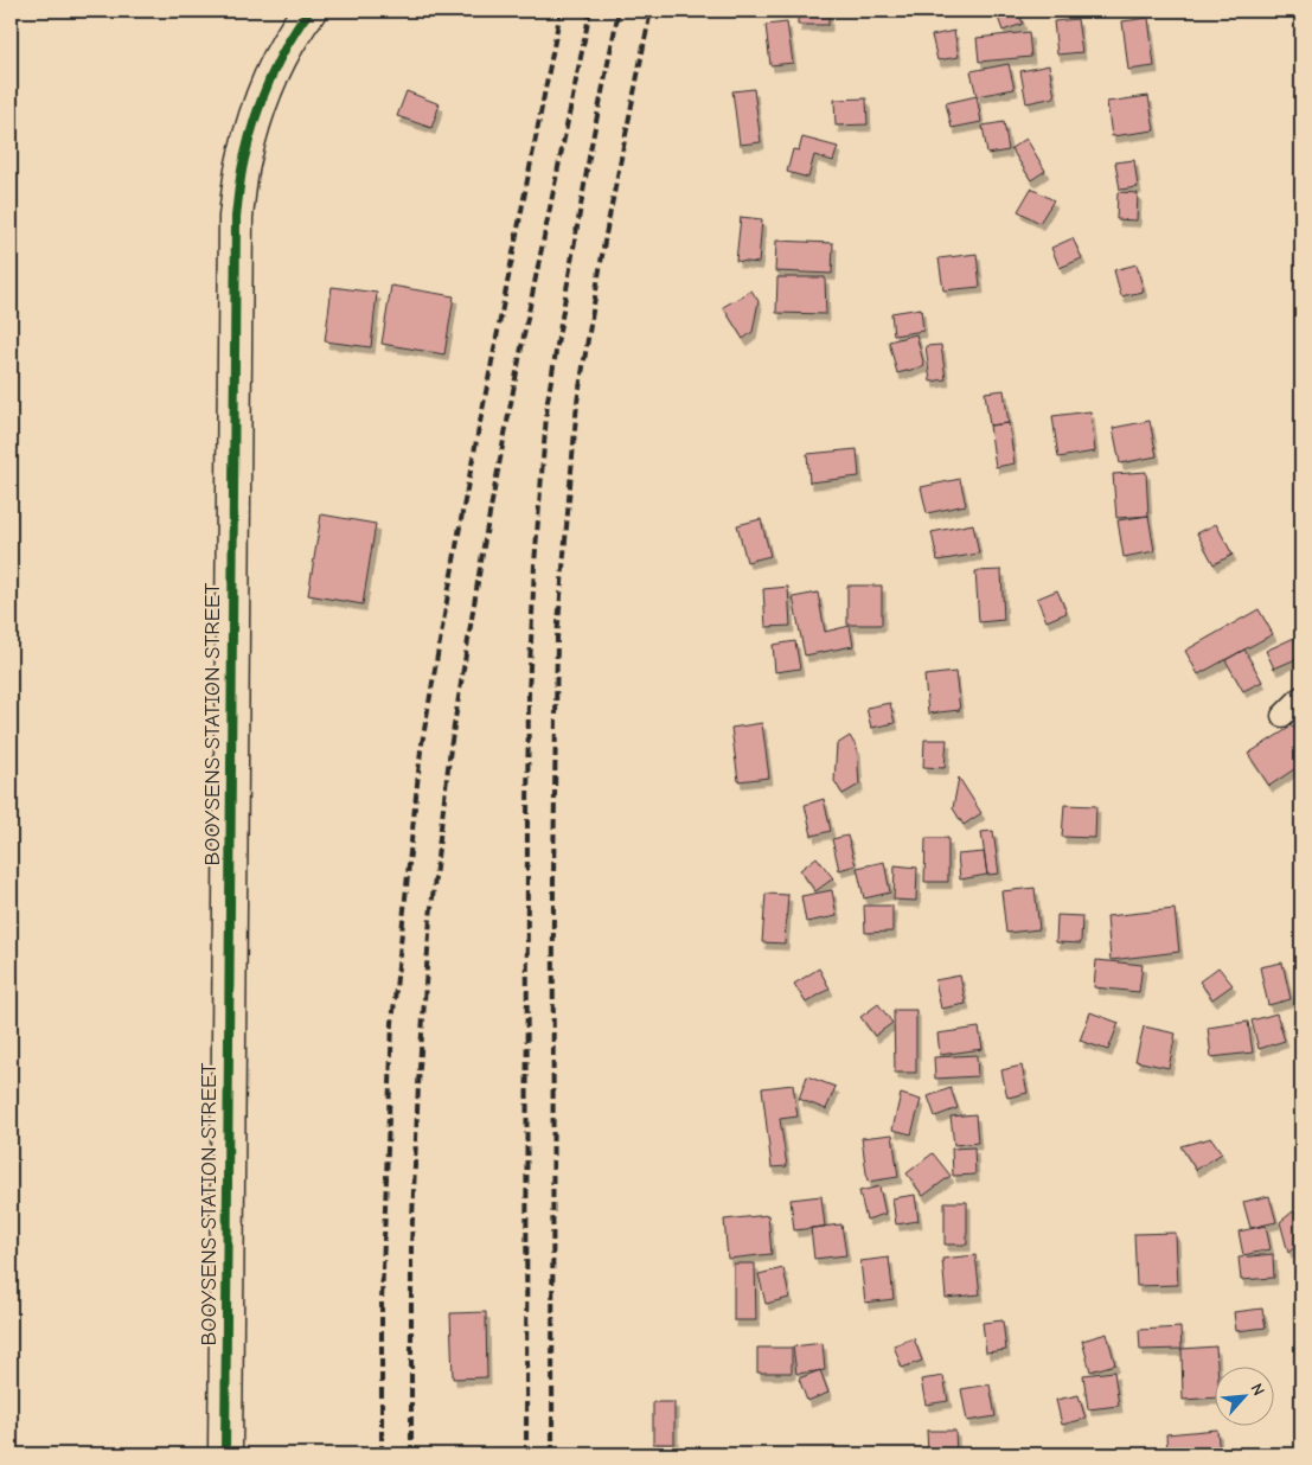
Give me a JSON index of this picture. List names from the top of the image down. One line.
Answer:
{"streets":{"street":["BOOYSENS STATION STREET"]},"north":"top right"}
